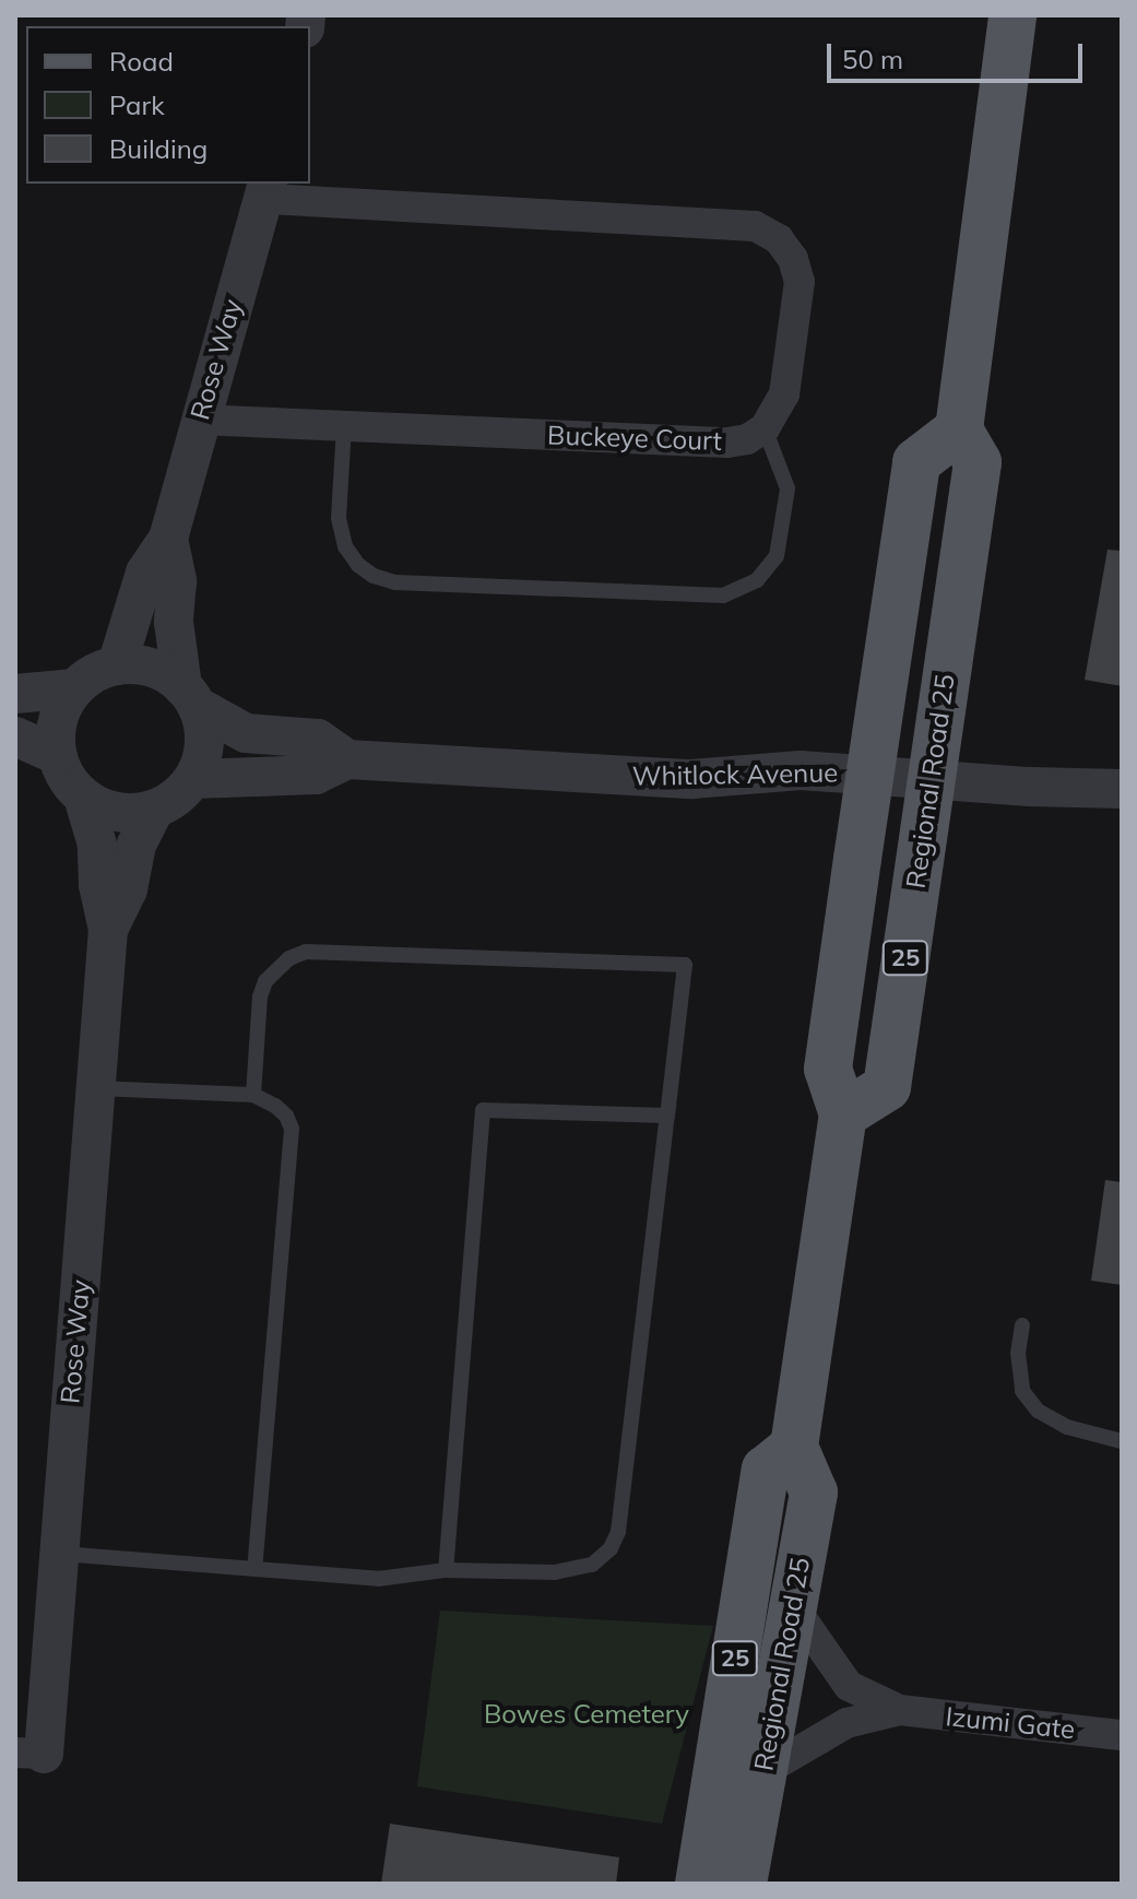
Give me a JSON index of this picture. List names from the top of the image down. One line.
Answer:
{"streets":{"main road":["Regional Road 25","25"],"street":["Rose Way","Buckeye Court","Whitlock Avenue","Izumi Gate"]},"crossings":[["Rose Way","Buckeye Court"],["Rose Way","Whitlock Avenue"],["Whitlock Avenue","Regional Road 25"],["Whitlock Avenue","25"],["Regional Road 25","25"],["Regional Road 25","Izumi Gate"]],"parks":["Bowes Cemetery"],"legend":["Road","Park","Building"],"scale_bar":"50 m"}
